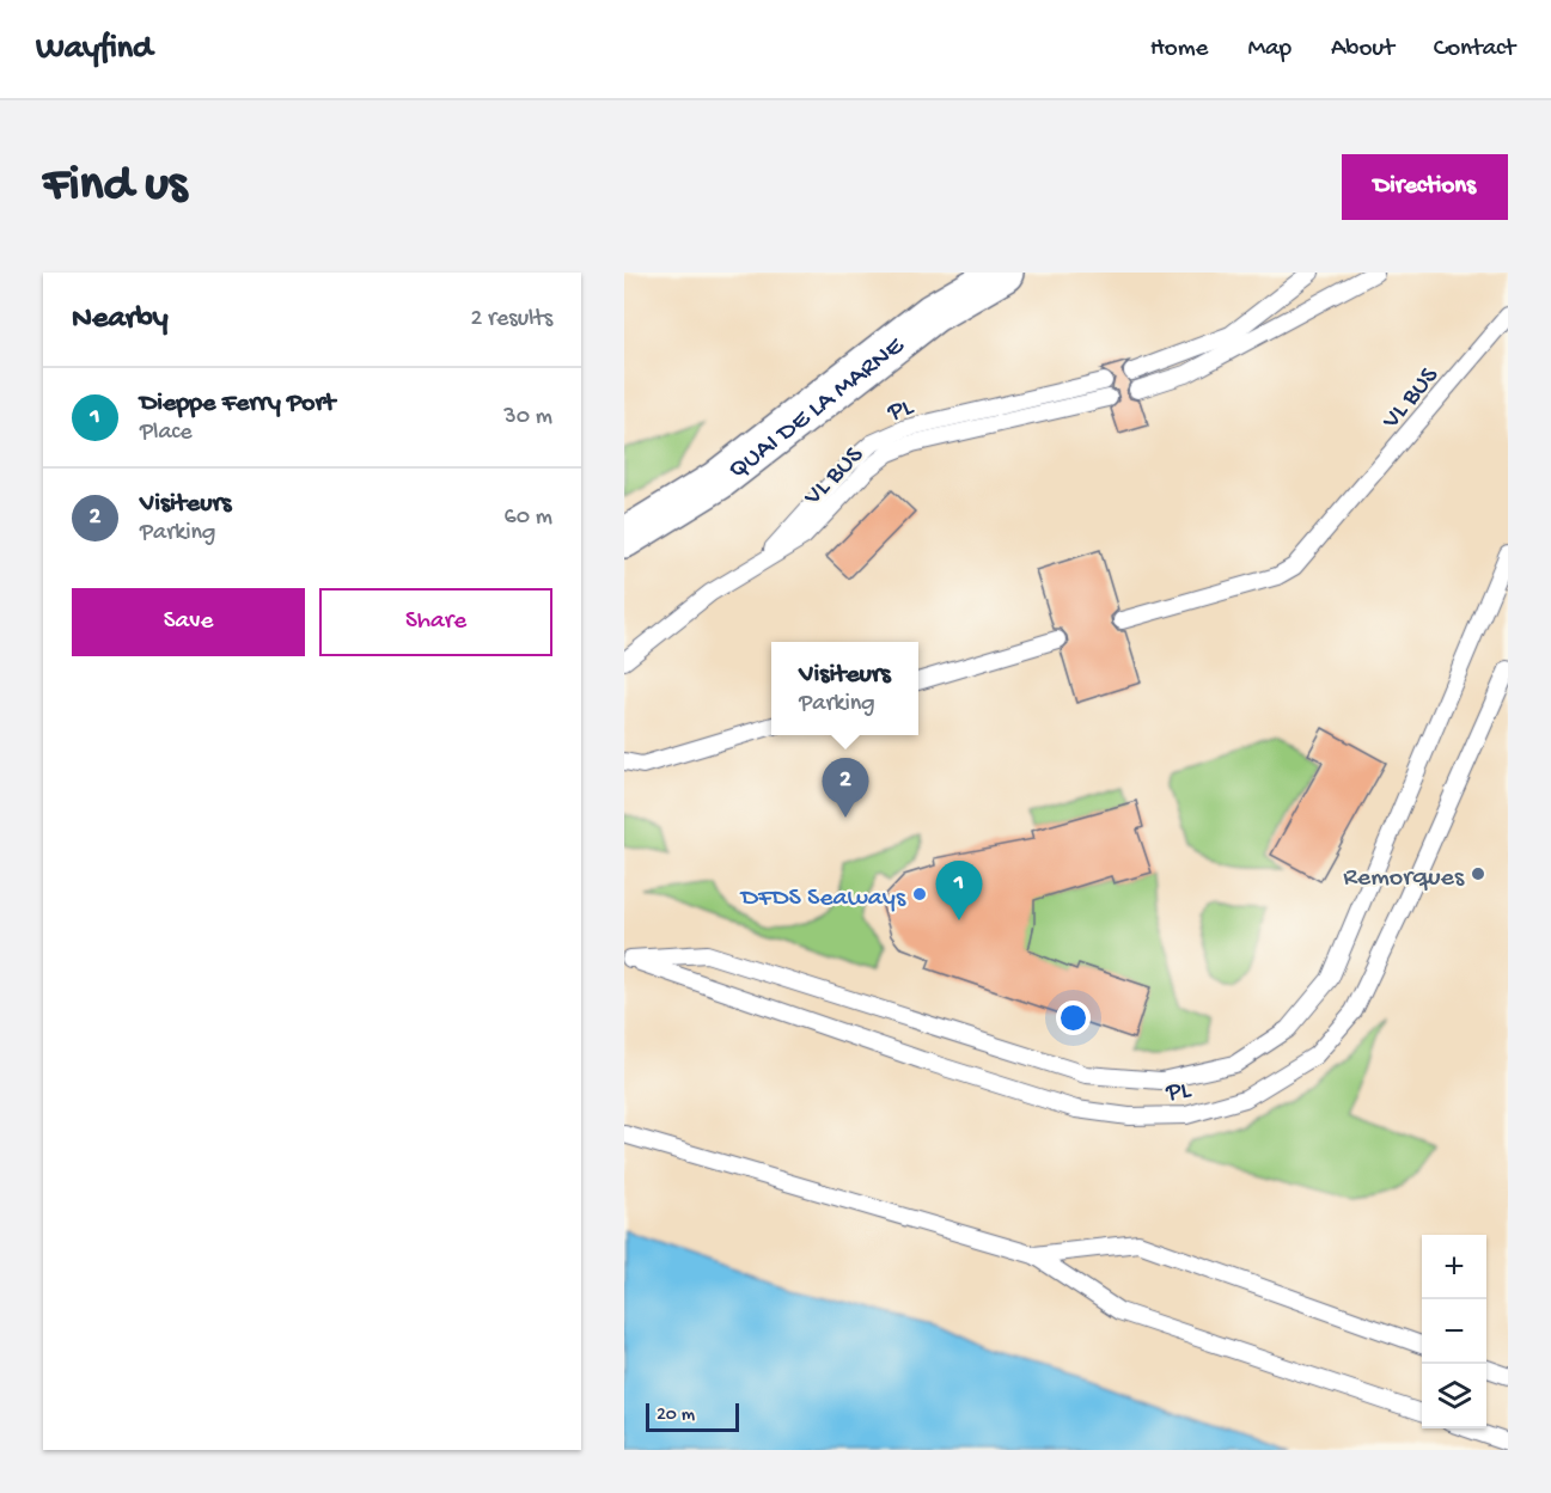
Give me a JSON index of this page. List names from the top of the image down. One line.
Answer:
{"streets":{"street":["QUAI DE LA MARNE"],"lane":["VL BUS","PL"]},"crossings":[["VL BUS","PL"]],"places":["Remorques","DFDS Seaways"],"scale_bar":"20 m","page":{"header":"Wayfind","nav":["Home","Map","About","Contact"],"buttons":["Directions",["Save","Share"]],"title":"Find us","heading":["Nearby","2 results"],"list":[{"mark":"1","name":"Dieppe Ferry Port","note":"Place","value":"30 m"},{"mark":"2","name":"Visiteurs","note":"Parking","value":"60 m"}],"popup":["Visiteurs","Parking"],"pins":["2","1"],"map_buttons":["+","−"],"scale":"20 m"}}
